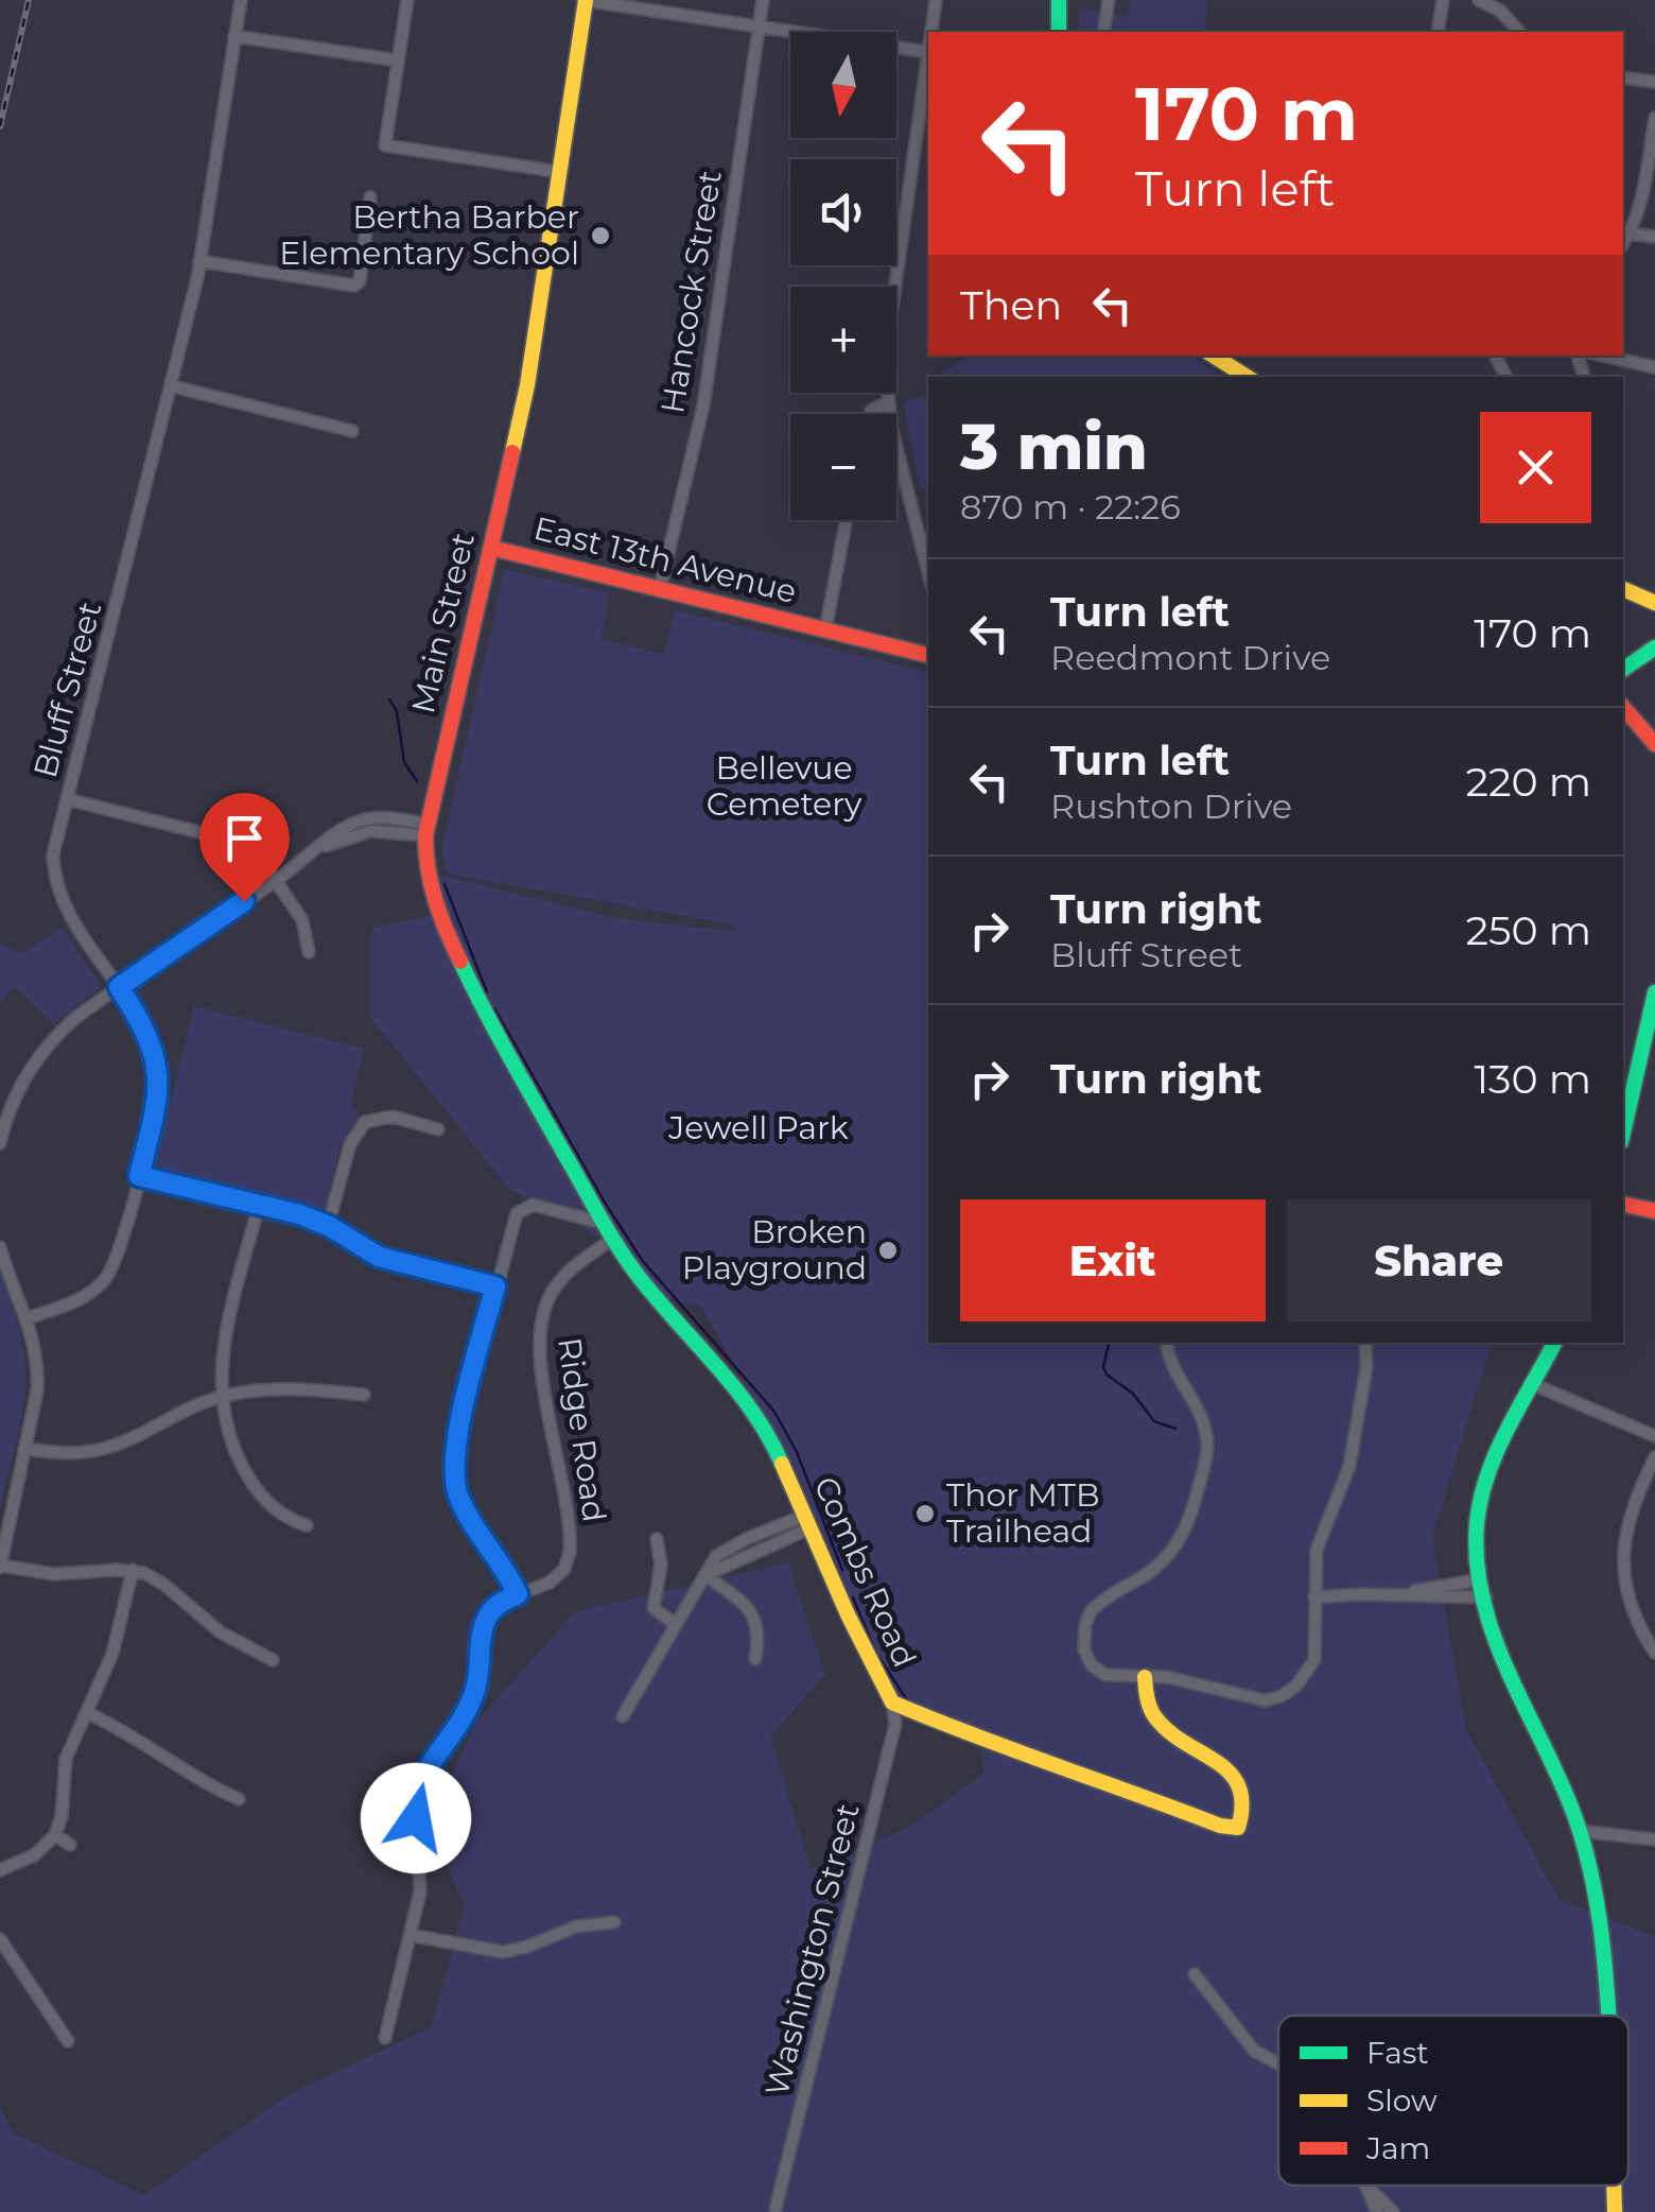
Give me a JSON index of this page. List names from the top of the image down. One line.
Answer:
{"streets":{"street":["Hancock Street","East 13th Avenue","Main Street","Bluff Street","Ridge Road","Combs Road","Washington Street"]},"crossings":[["Hancock Street","East 13th Avenue"],["East 13th Avenue","Main Street"],["Main Street","Combs Road"],["Ridge Road","Combs Road"],["Combs Road","Washington Street"]],"parks":["Bellevue Cemetery","Jewell Park"],"places":["Bertha Barber Elementary School","Broken Playground","Thor MTB Trailhead"],"legend":["Fast","Slow","Jam"],"north":"bottom","page":{"map_buttons":["+","−"],"turn":["170 m","Turn left"],"then":"Then","heading":["3 min","870 m · 22:26"],"list":[{"name":"Turn left","note":"Reedmont Drive","value":"170 m"},{"name":"Turn left","note":"Rushton Drive","value":"220 m"},{"name":"Turn right","note":"Bluff Street","value":"250 m"},{"name":"Turn right","value":"130 m"}],"buttons":["Exit","Share"]}}
